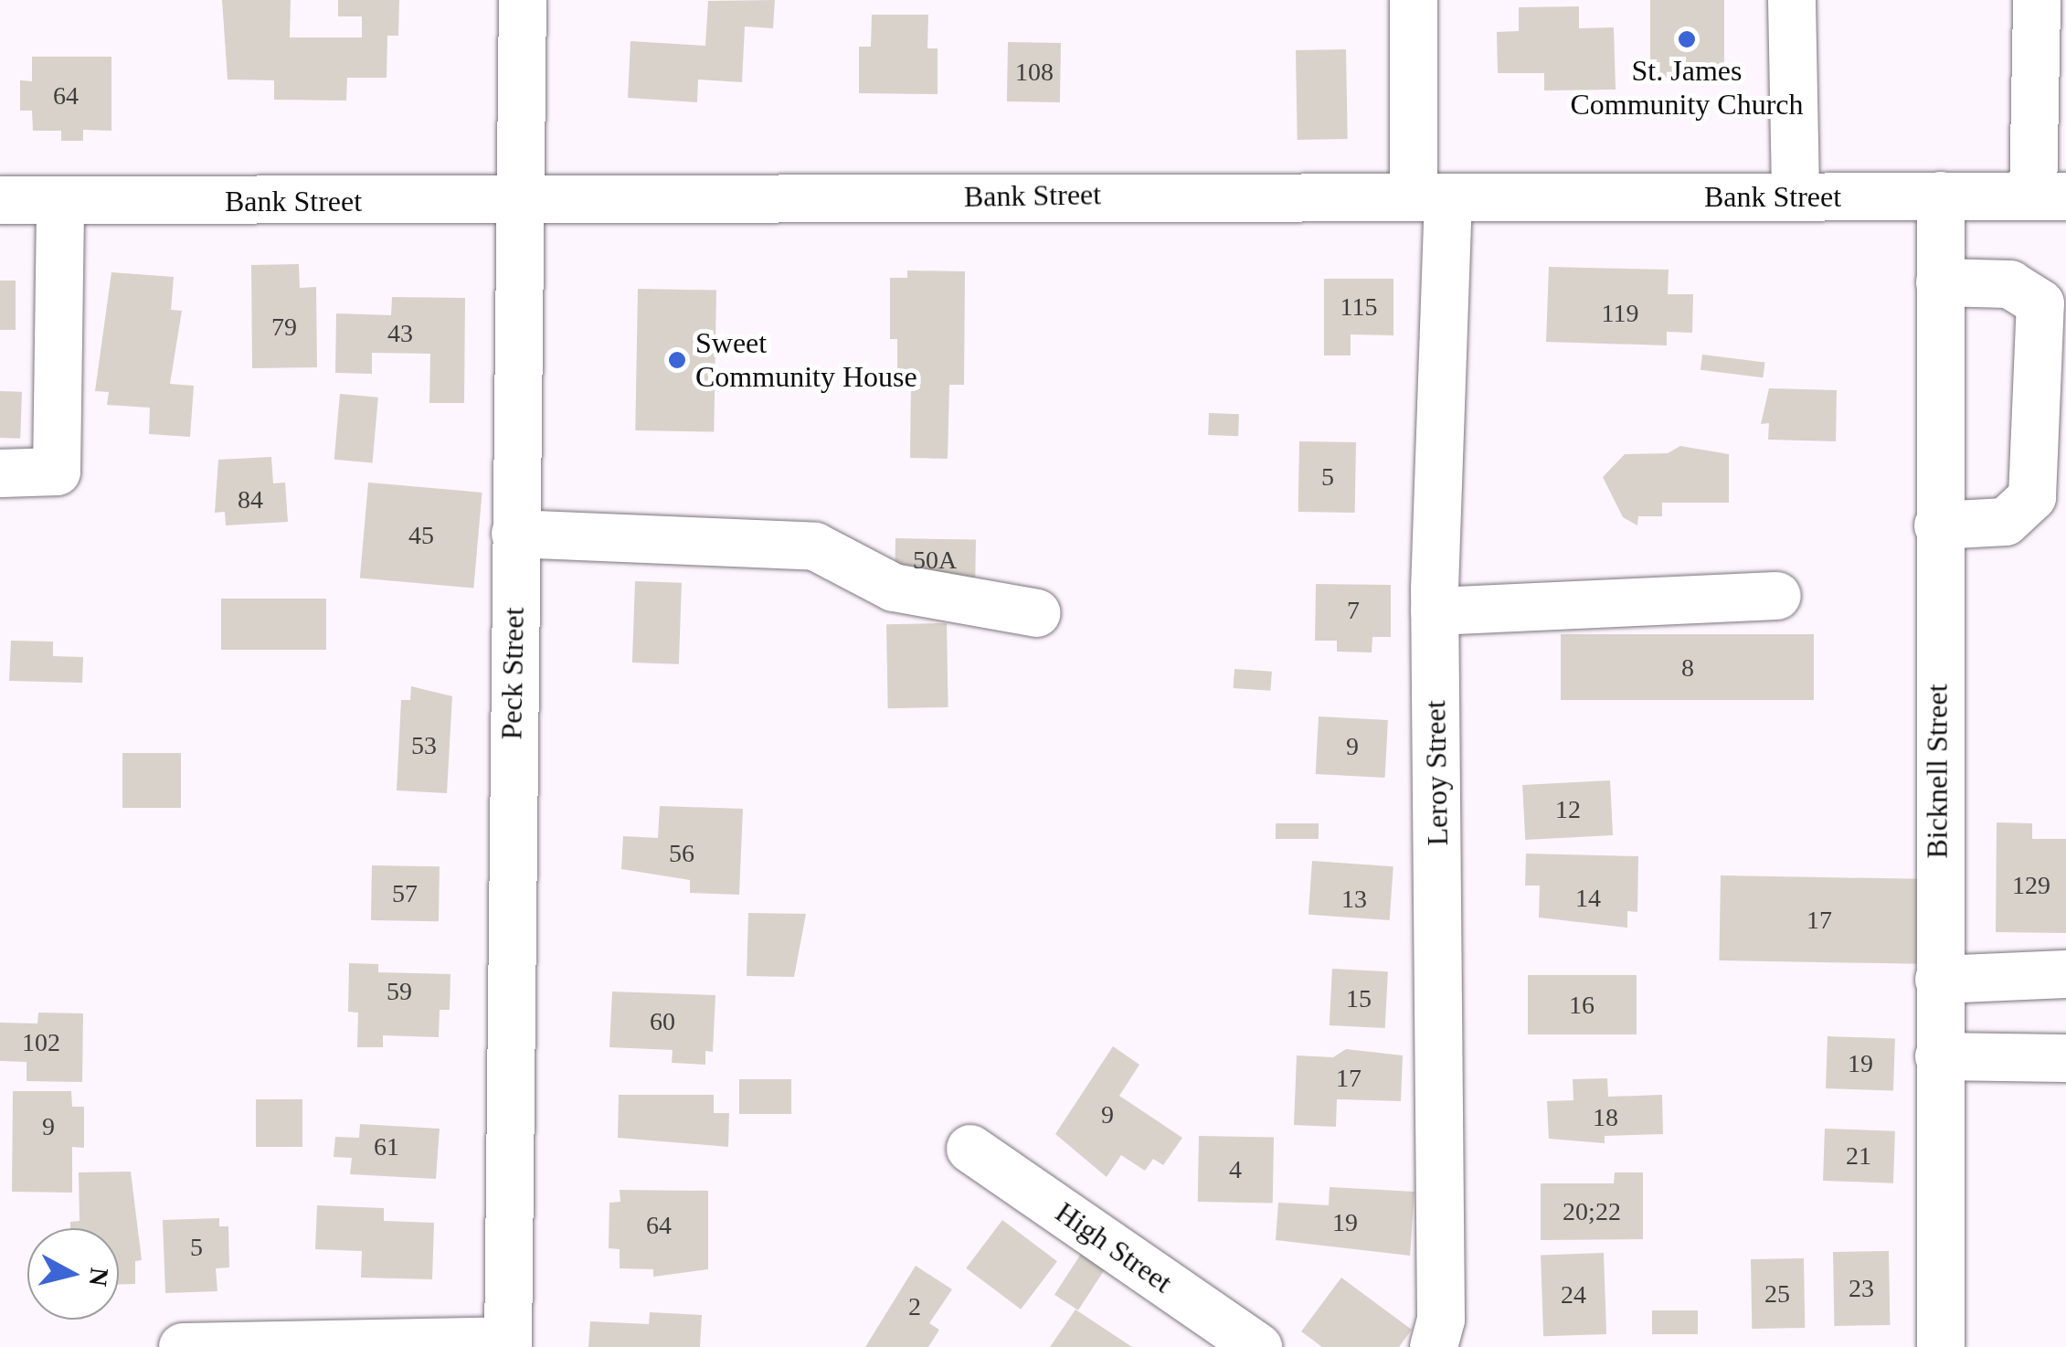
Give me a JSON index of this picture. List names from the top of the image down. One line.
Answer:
{"streets":{"street":["Bank Street","Peck Street","Bicknell Street","Leroy Street","High Street"]},"crossings":[["Bank Street","Peck Street"],["Bank Street","Bicknell Street"],["Bank Street","Leroy Street"]],"places":["St. James Community Church","Sweet Community House"],"house_numbers":["108","64","115","119","79","43","5","84","45","50A","7","8","53","9","12","56","129","57","14","13","17","59","15","16","60","102","19","17","9","18","9","61","21","4","20;22","19","64","5","23","25","24","2"],"north":"right"}
